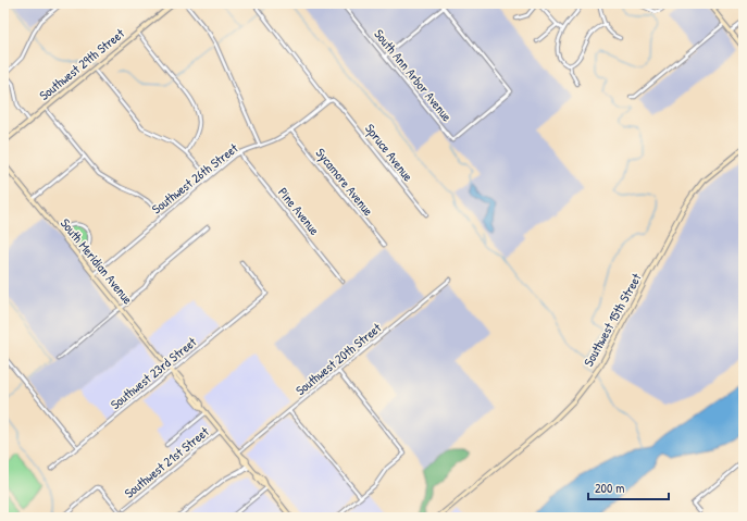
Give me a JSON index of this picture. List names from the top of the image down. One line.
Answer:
{"streets":{"main road":["Southwest 29th Street","South Meridian Avenue","Southwest 15th Street"],"street":["South Ann Arbor Avenue","Spruce Avenue","Southwest 26th Street","Sycamore Avenue","Pine Avenue","Southwest 20th Street","Southwest 23rd Street","Southwest 21st Street"]},"crossings":[["Spruce Avenue","Southwest 26th Street"],["Southwest 26th Street","Sycamore Avenue"],["Southwest 26th Street","Pine Avenue"],["Southwest 26th Street","South Meridian Avenue"],["South Meridian Avenue","Southwest 20th Street"],["South Meridian Avenue","Southwest 23rd Street"],["South Meridian Avenue","Southwest 21st Street"]],"scale_bar":"200 m"}
